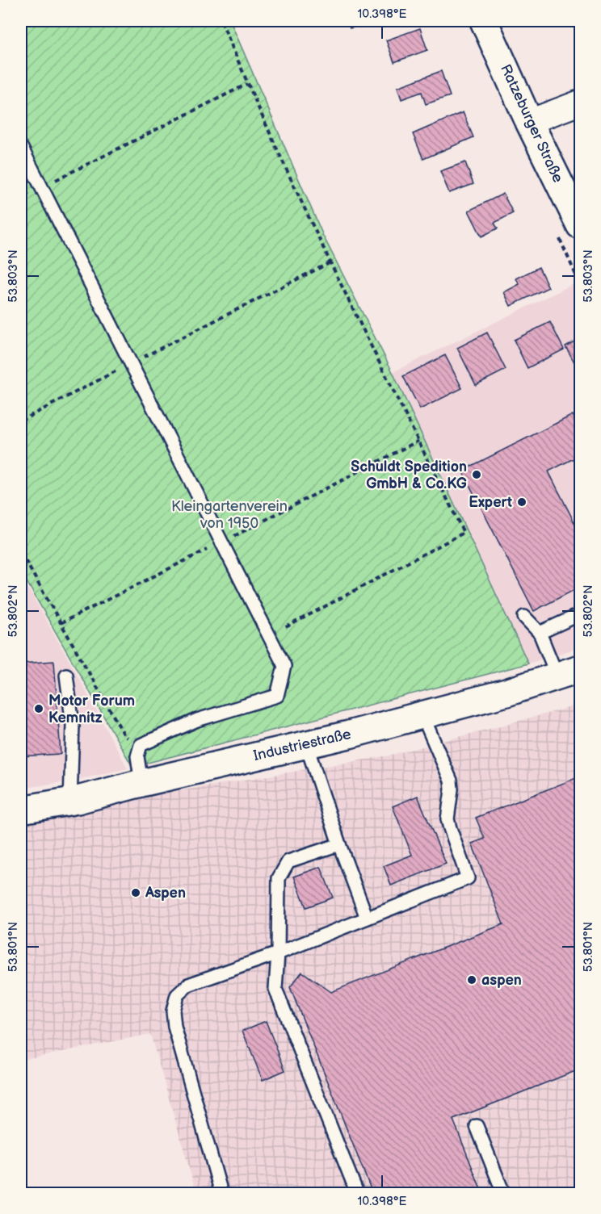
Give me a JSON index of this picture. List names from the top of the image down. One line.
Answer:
{"streets":{"main road":["Ratzeburger Straße","Industriestraße"]},"parks":["Kleingartenverein von 1950"],"places":["Schuldt Spedition GmbH & Co.KG","Expert","Motor Forum Kemnitz","Aspen","aspen"],"coordinates":["10.398°E","53.803°N","53.802°N","53.801°N"]}
